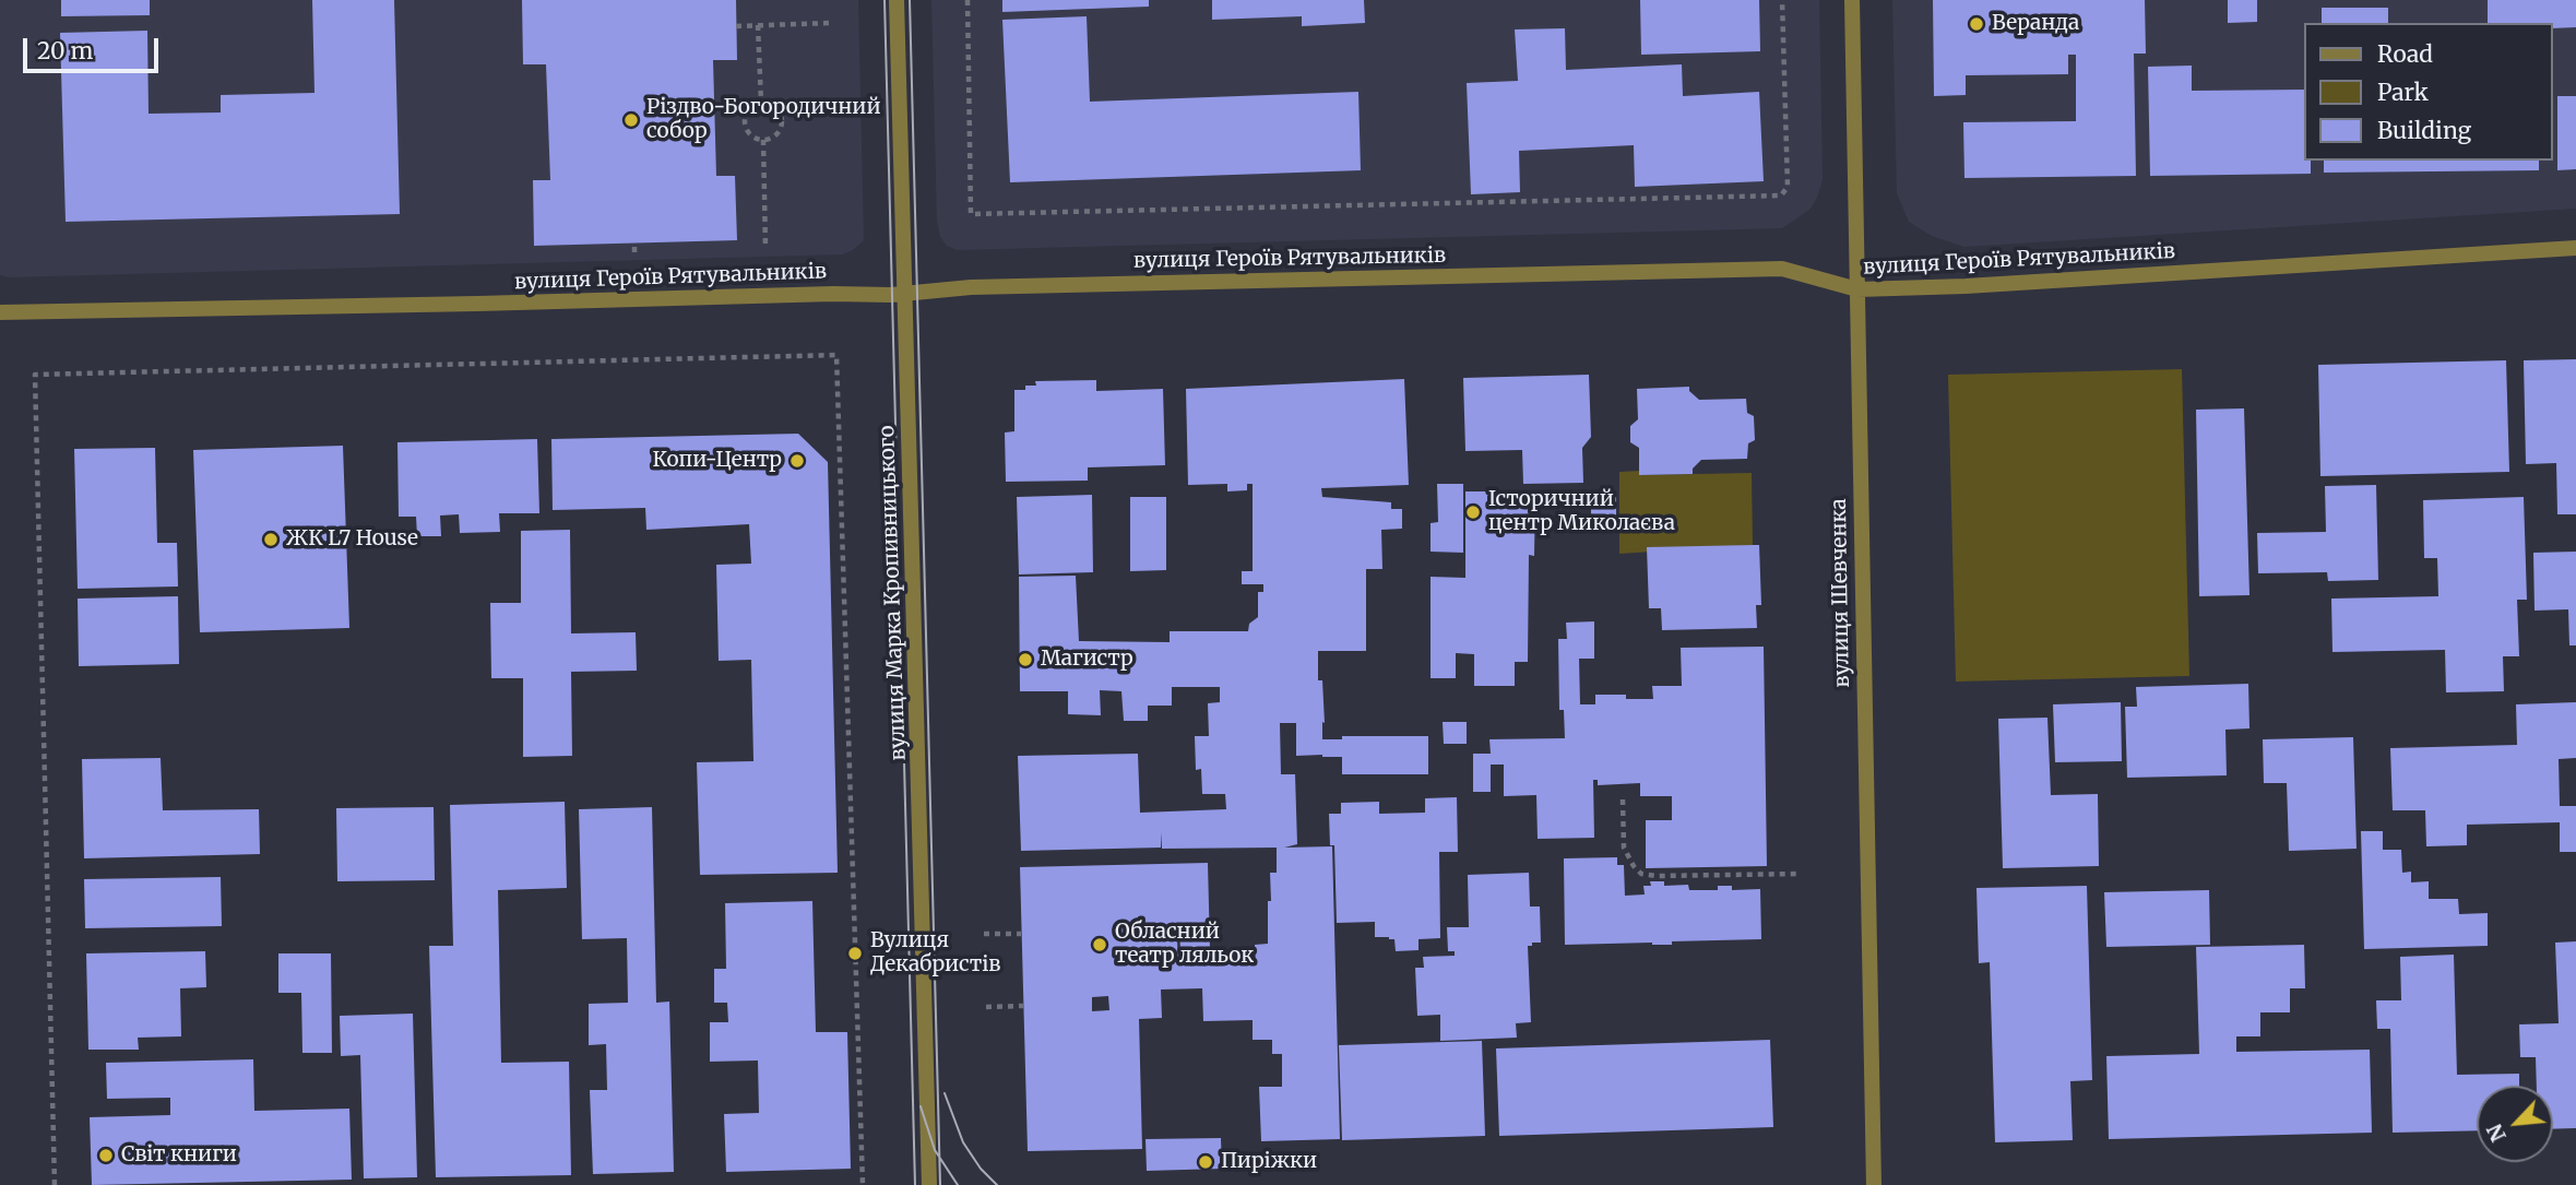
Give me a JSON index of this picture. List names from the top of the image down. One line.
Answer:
{"streets":{"street":["вулиця Героїв Рятувальників","вулиця Марка Кропивницького","вулиця Шевченка"]},"crossings":[["вулиця Героїв Рятувальників","вулиця Марка Кропивницького"],["вулиця Героїв Рятувальників","вулиця Шевченка"]],"places":["Веранда","Різдво-Богородичний собор","Копи-Центр","Історичний центр Миколаєва","ЖК L7 House","Магистр","Обласний театр ляльок","Вулиця Декабристів","Світ книги","Пиріжки"],"legend":["Road","Park","Building"],"scale_bar":"20 m","north":"bottom left"}
